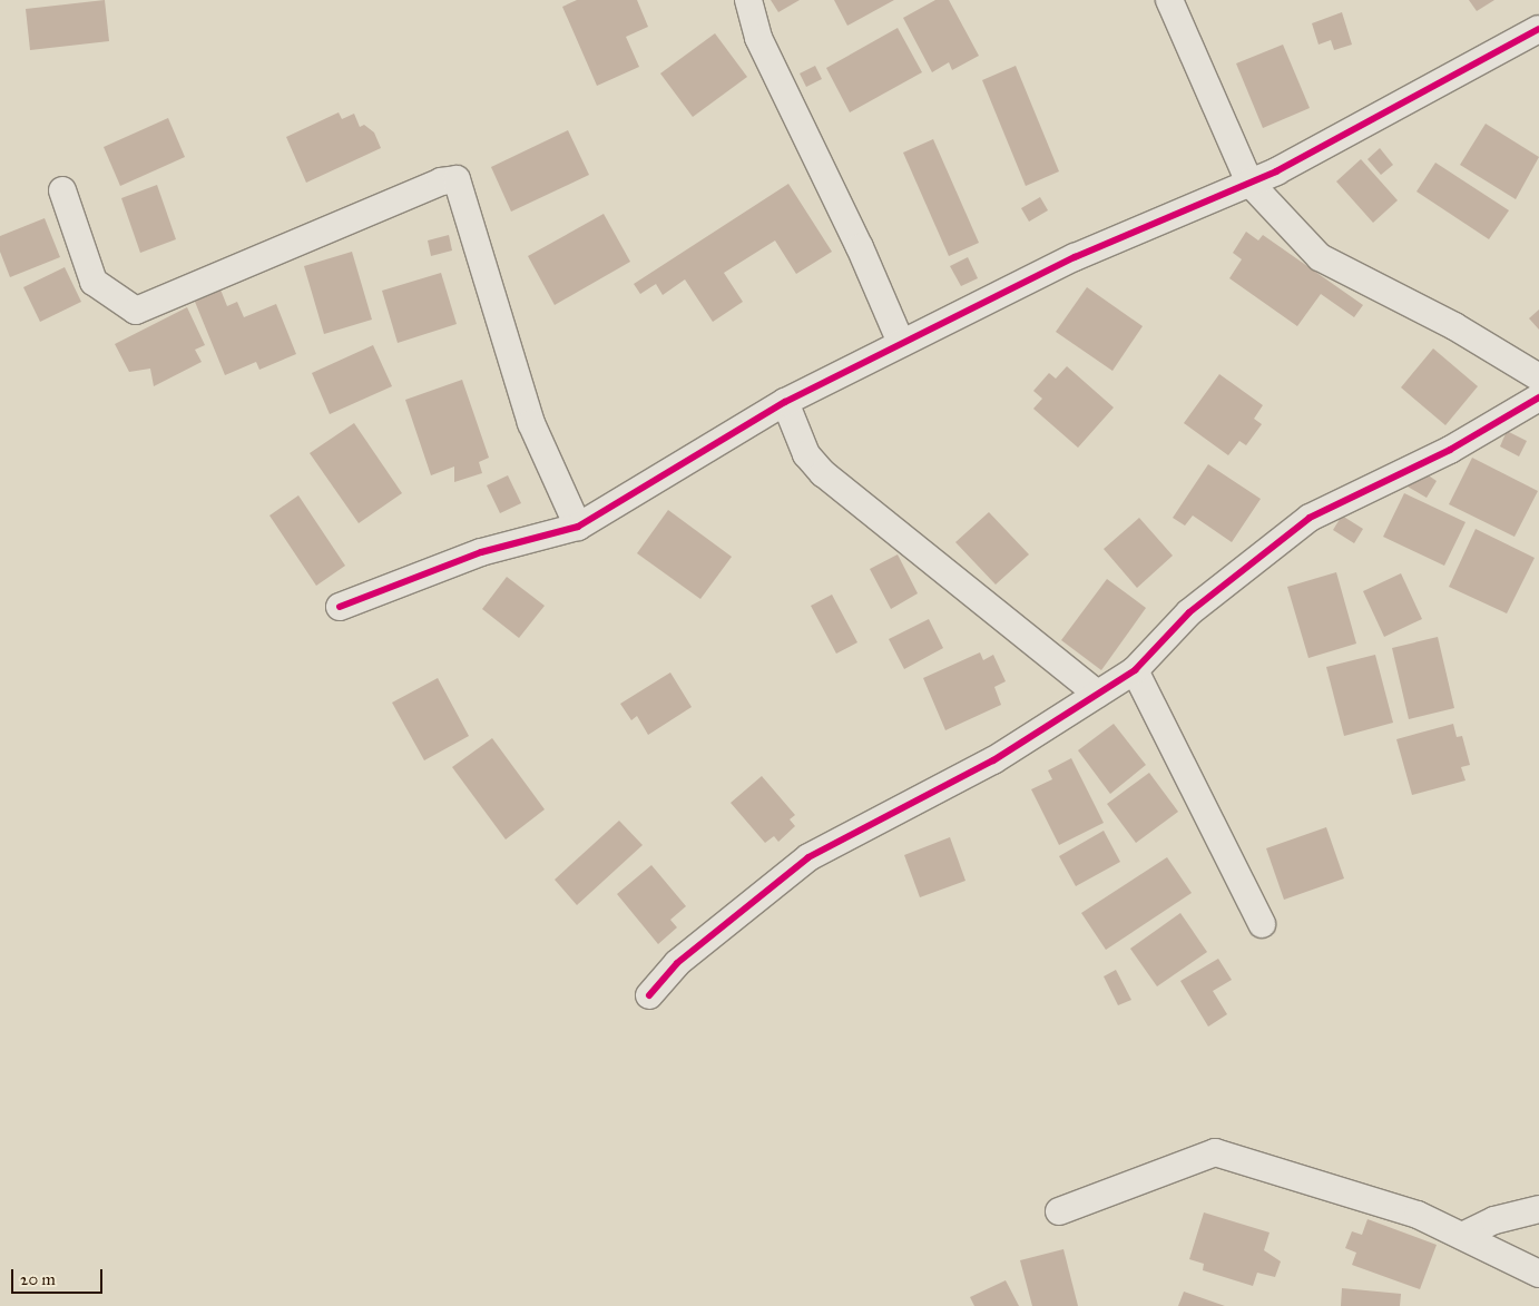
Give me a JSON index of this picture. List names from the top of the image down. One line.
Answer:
{"scale_bar":"20 m"}
